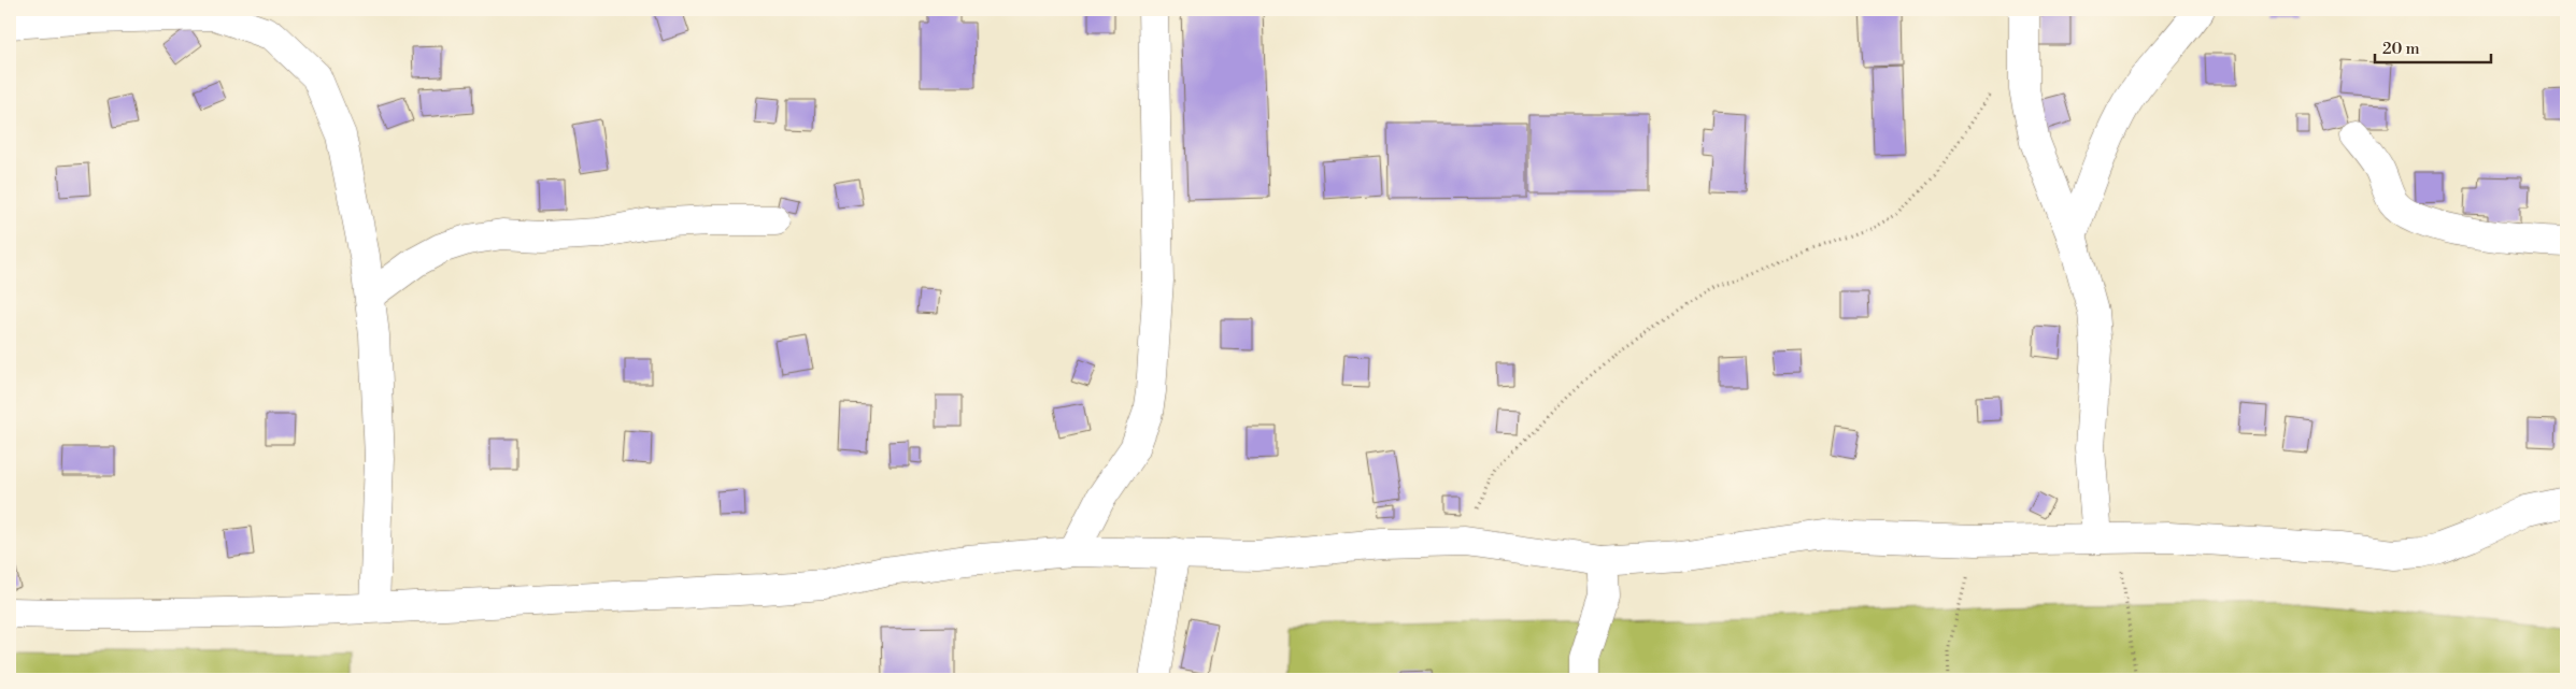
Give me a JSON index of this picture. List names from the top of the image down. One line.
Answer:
{"scale_bar":"20 m"}
